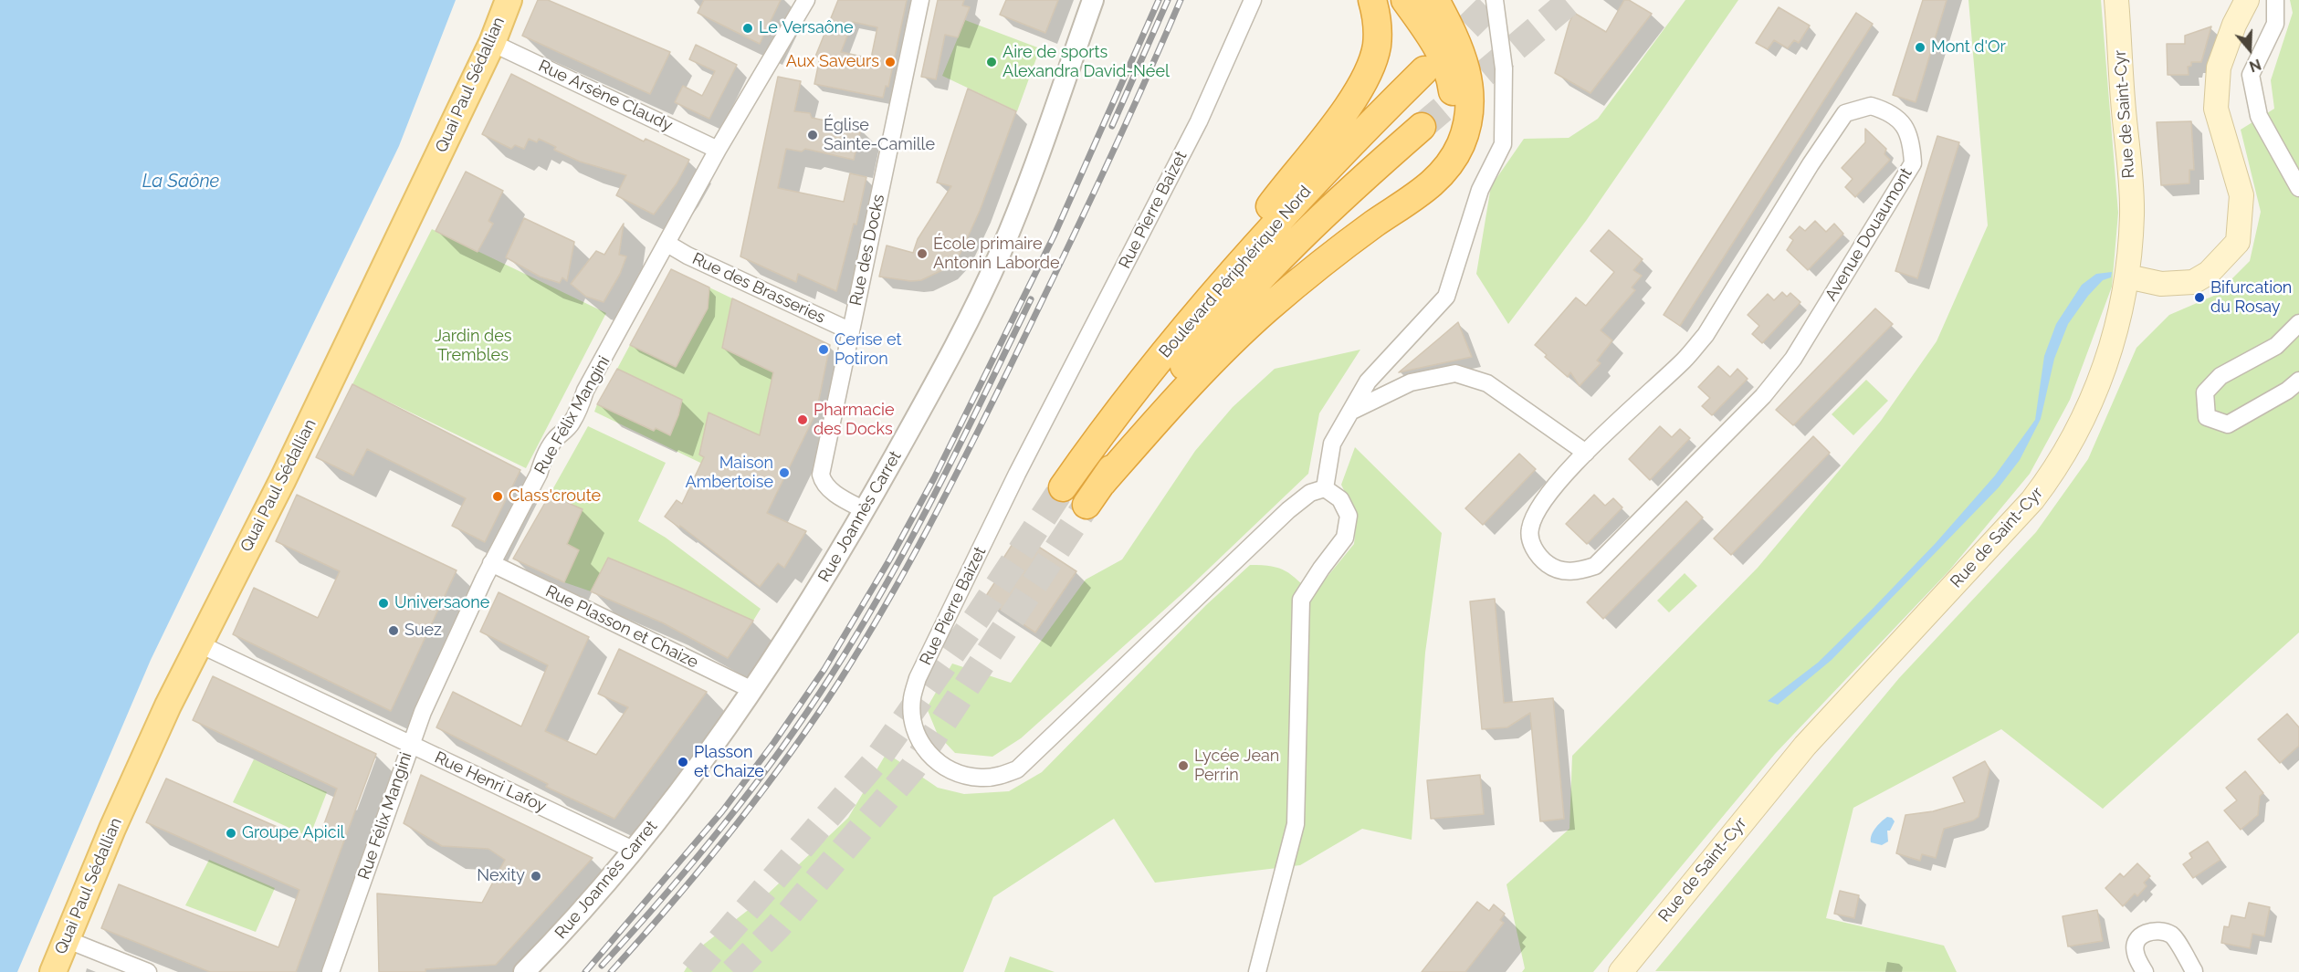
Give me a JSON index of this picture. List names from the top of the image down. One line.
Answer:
{"streets":{"highway":["Boulevard Périphérique Nord"],"main road":["Quai Paul Sédallian","Rue de Saint-Cyr"],"street":["Rue Arsène Claudy","Rue Pierre Baizet","Avenue Douaumont","Rue des Docks","Rue des Brasseries","Rue Félix Mangini","Rue Joannès Carret","Rue Plasson et Chaize","Rue Henri Lafoy"]},"crossings":[["Quai Paul Sédallian","Rue Arsène Claudy"],["Quai Paul Sédallian","Rue Henri Lafoy"],["Rue Arsène Claudy","Rue Félix Mangini"],["Rue des Docks","Rue des Brasseries"],["Rue des Docks","Rue Joannès Carret"],["Rue des Brasseries","Rue Félix Mangini"],["Rue Félix Mangini","Rue Plasson et Chaize"],["Rue Félix Mangini","Rue Henri Lafoy"],["Rue Joannès Carret","Rue Plasson et Chaize"],["Rue Joannès Carret","Rue Henri Lafoy"]],"water":["La Saône"],"parks":["Jardin des Trembles"],"places":["Le Versaône","Mont d'Or","Aux Saveurs","Aire de sports Alexandra David-Néel","Église Sainte-Camille","École primaire Antonin Laborde","Bifurcation du Rosay","Cerise et Potiron","Pharmacie des Docks","Maison Ambertoise","Class'croute","Universaone","Suez","Plasson et Chaize","Lycée Jean Perrin","Groupe Apicil","Nexity"],"north":"bottom"}
